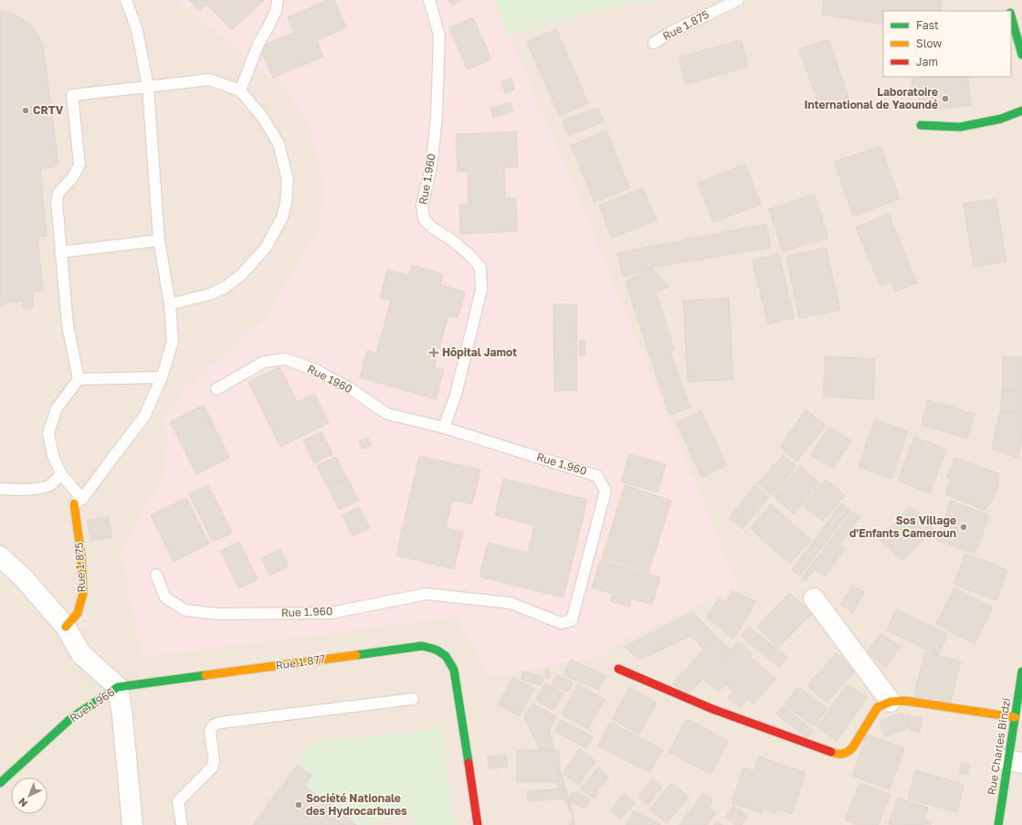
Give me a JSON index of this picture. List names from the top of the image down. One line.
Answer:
{"streets":{"street":["Rue 1.875","Rue 1.877","Rue 1.966","Rue Charles Bindzi"],"lane":["Rue 1.960","Rue 1960"]},"crossings":[["Rue 1.875","Rue 1.966"],["Rue 1.960","Rue 1960"],["Rue 1.877","Rue 1.966"]],"places":{"other":["Laboratoire International de Yaoundé","CRTV","Sos Village d'Enfants Cameroun","Société Nationale des Hydrocarbures"],"health":["Hôpital Jamot"]},"legend":["Fast","Slow","Jam"],"north":"bottom left"}
